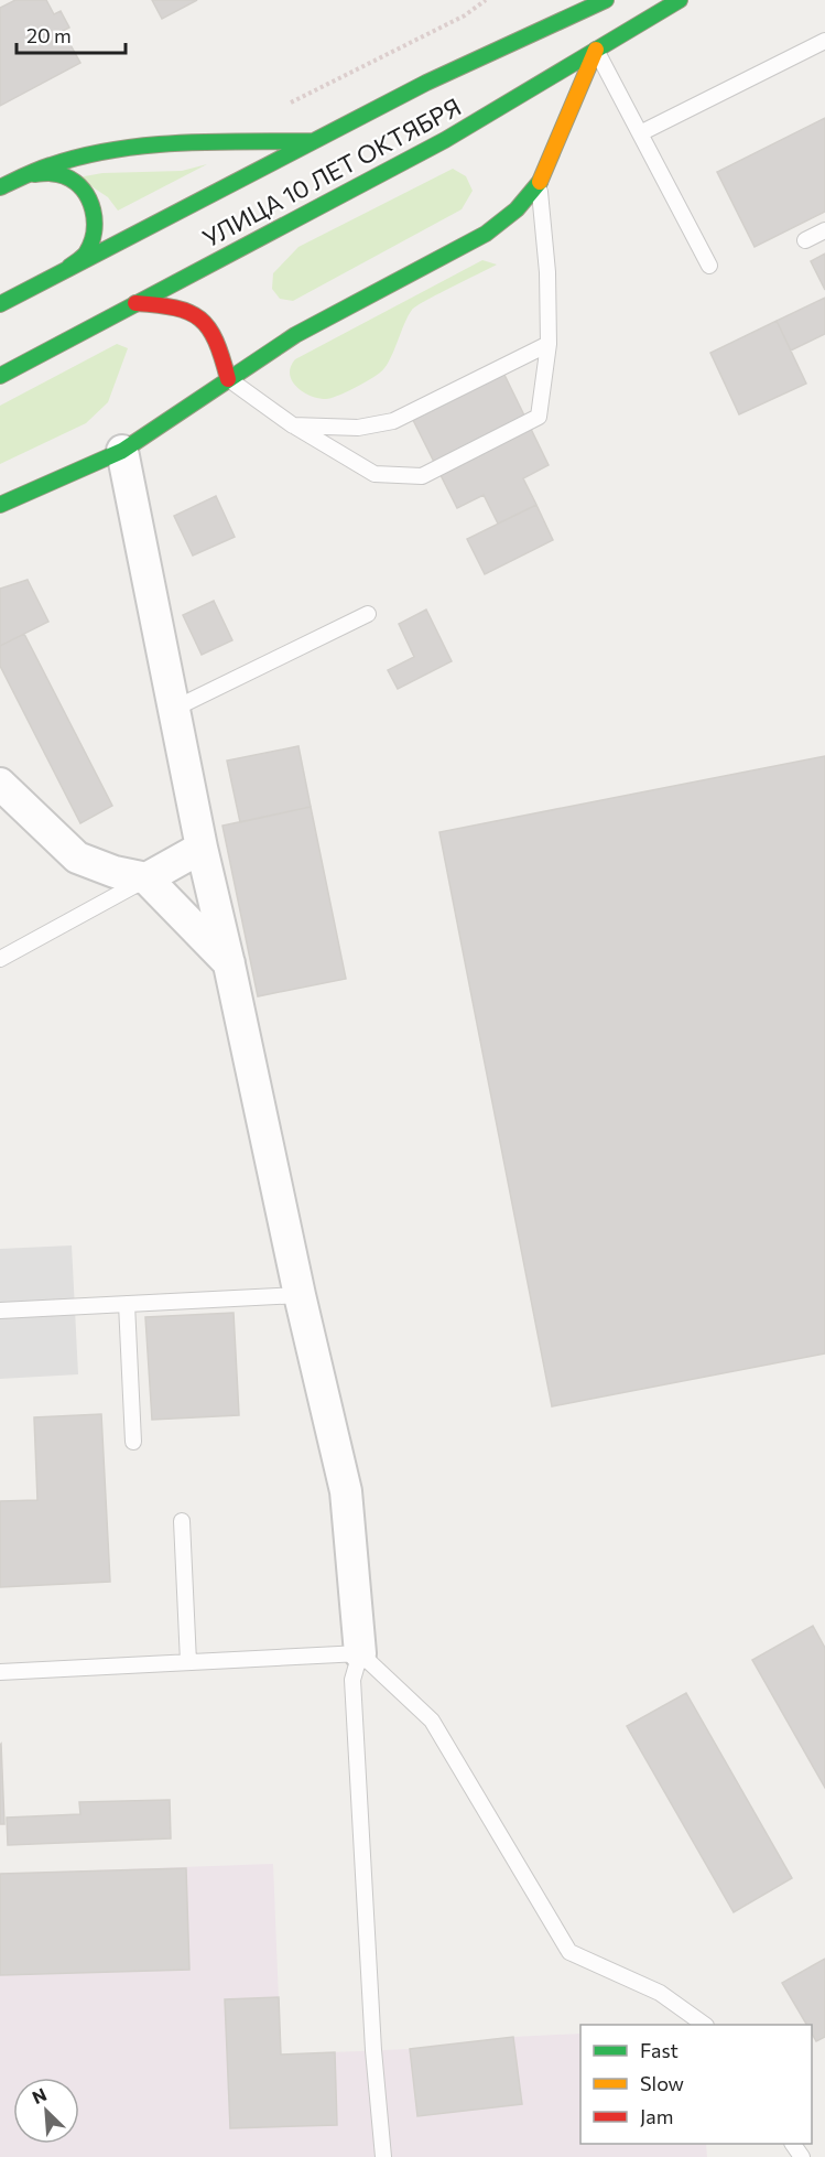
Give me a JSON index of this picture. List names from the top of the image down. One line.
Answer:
{"streets":{"main road":["УЛИЦА 10 ЛЕТ ОКТЯБРЯ"]},"legend":["Fast","Slow","Jam"],"scale_bar":"20 m","north":"top left"}
